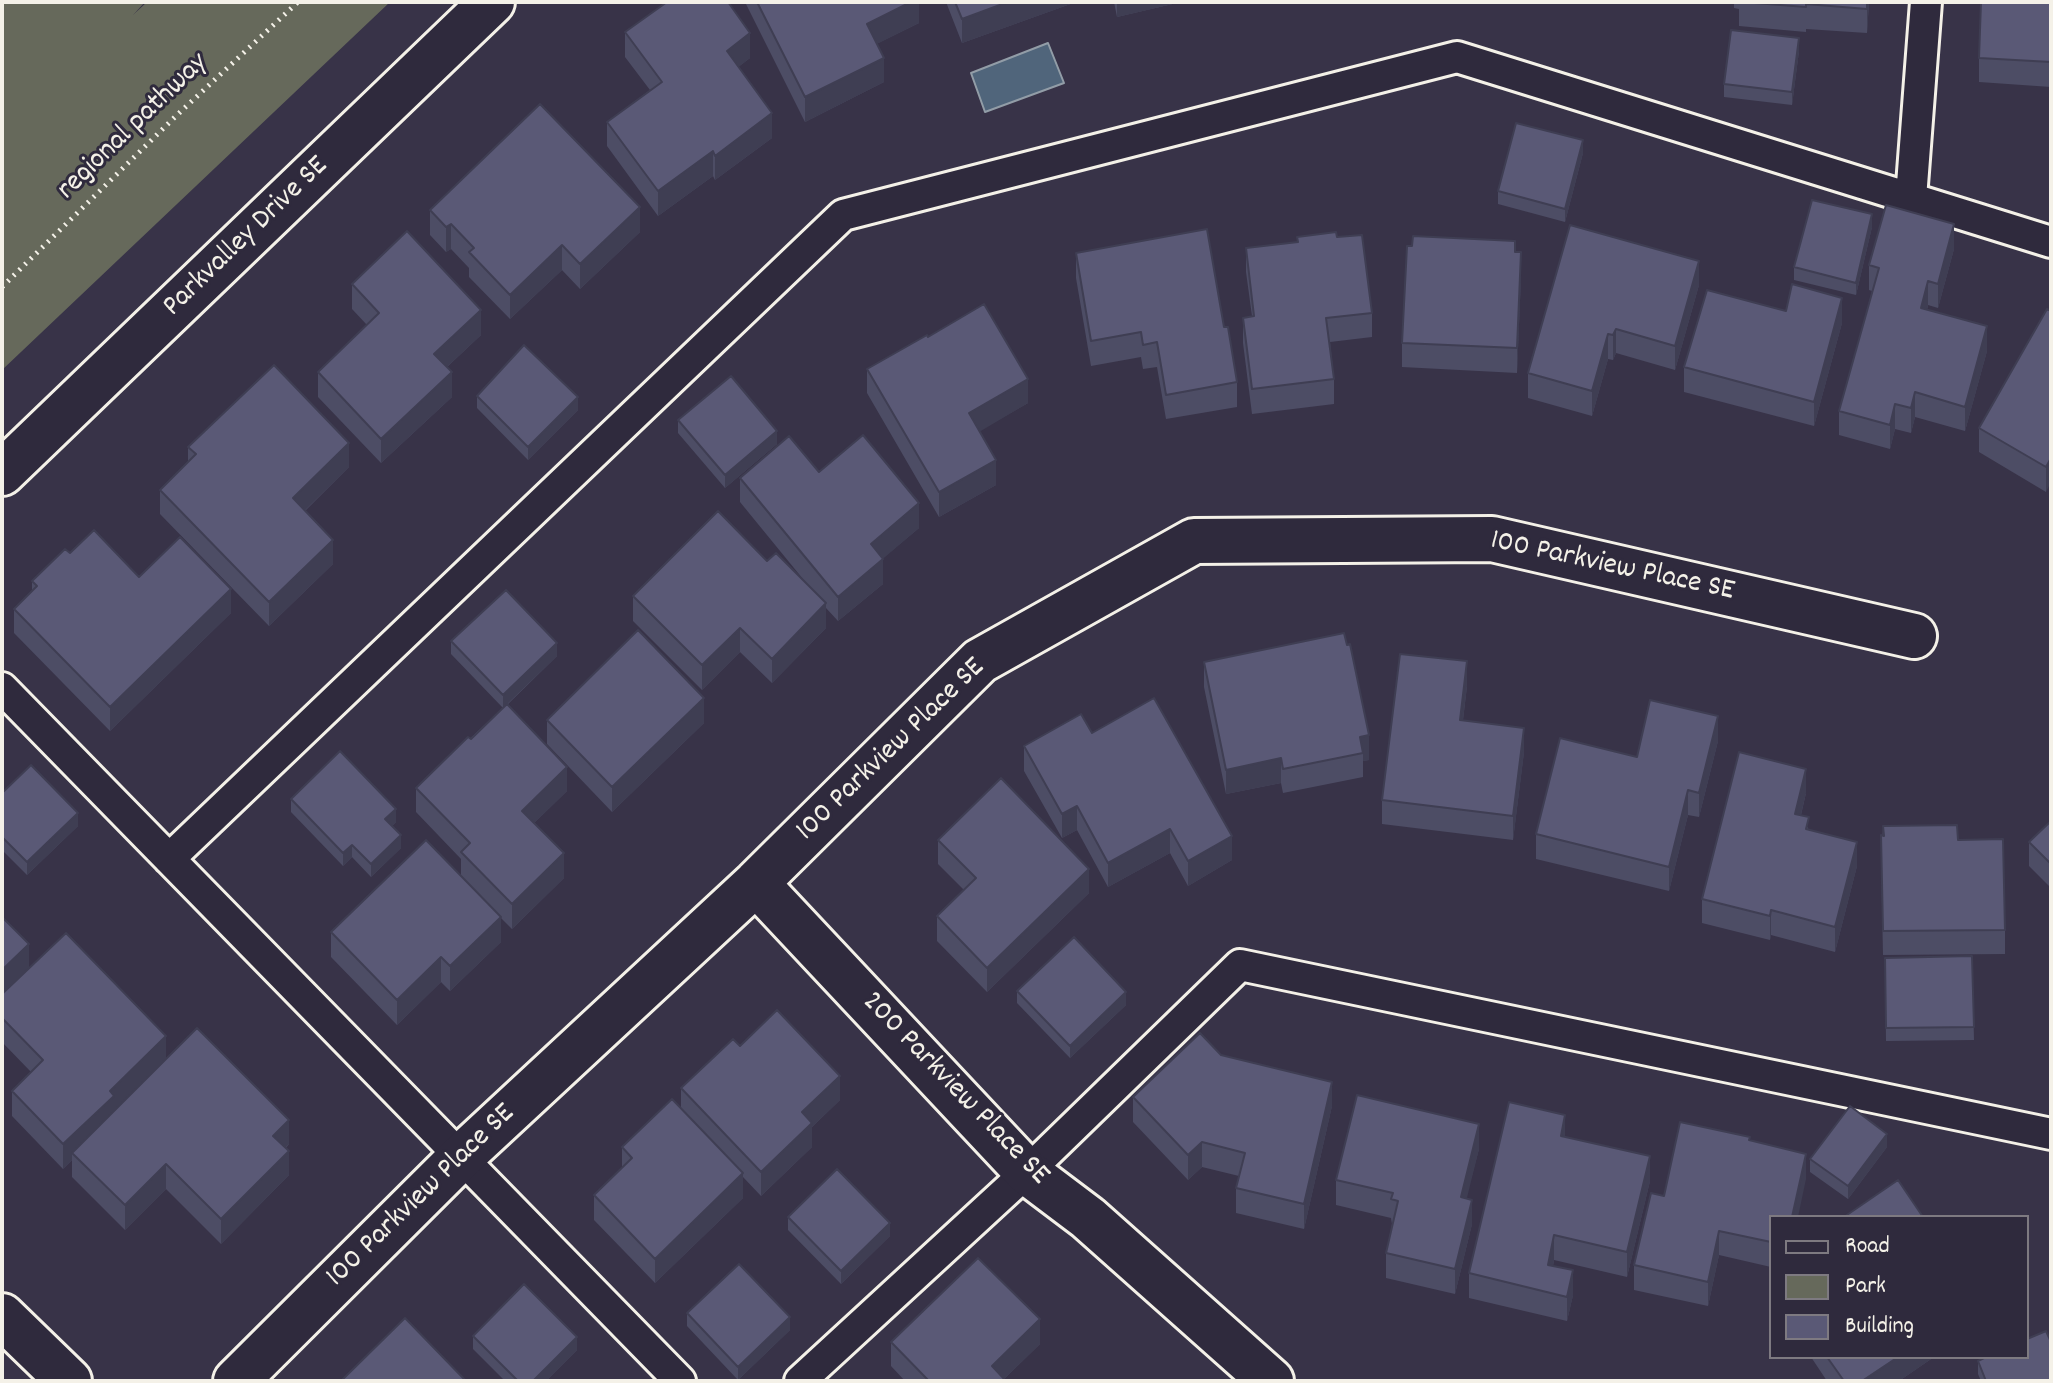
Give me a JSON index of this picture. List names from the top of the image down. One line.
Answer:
{"streets":{"street":["Parkvalley Drive SE","100 Parkview Place SE","200 Parkview Place SE"],"path":["regional pathway"]},"crossings":[["100 Parkview Place SE","200 Parkview Place SE"]],"legend":["Road","Park","Building"]}
